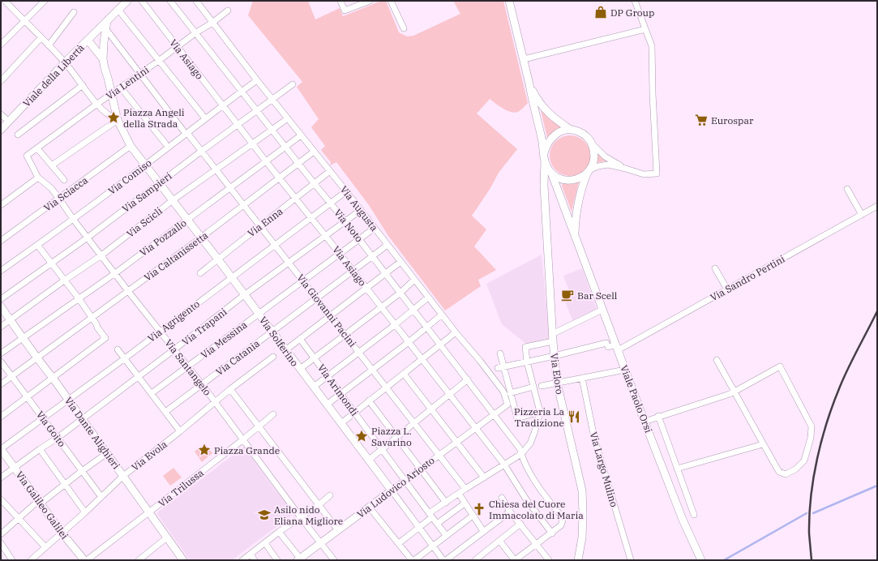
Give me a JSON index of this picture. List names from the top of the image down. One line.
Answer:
{"streets":{"street":["Via Asiago","Viale della Libertà","Via Lentini","Via Comiso","Via Sampieri","Via Sciacca","Via Augusta","Via Scicli","Via Enna","Via Noto","Via Pozzallo","Via Caltanissetta","Via Sandro Pertini","Via Giovanni Pacini","Via Agrigento","Via Trapani","Via Messina","Via Solferino","Via Catania","Via Santangelo","Via Eloro","Via Arimondi","Viale Paolo Orsi","Via Goito","Via Dante Alighieri","Via Evola","Via Largo Mulino","Via Ludovico Ariosto","Via Trilussa","Via Galileo Galilei"]},"crossings":[["Via Asiago","Via Lentini"],["Via Asiago","Via Comiso"],["Via Asiago","Via Sampieri"],["Via Asiago","Via Scicli"],["Via Asiago","Via Enna"],["Via Asiago","Via Noto"],["Via Asiago","Via Pozzallo"],["Via Asiago","Via Caltanissetta"],["Via Asiago","Via Agrigento"],["Via Asiago","Via Trapani"],["Via Asiago","Via Messina"],["Via Asiago","Via Catania"],["Via Asiago","Via Ludovico Ariosto"],["Viale della Libertà","Via Solferino"],["Via Lentini","Via Augusta"],["Via Lentini","Via Noto"],["Via Lentini","Via Giovanni Pacini"],["Via Lentini","Via Solferino"],["Via Lentini","Via Santangelo"],["Via Comiso","Via Augusta"],["Via Comiso","Via Noto"],["Via Comiso","Via Giovanni Pacini"],["Via Comiso","Via Solferino"],["Via Comiso","Via Santangelo"],["Via Sampieri","Via Augusta"],["Via Sampieri","Via Noto"],["Via Sampieri","Via Giovanni Pacini"],["Via Sampieri","Via Solferino"],["Via Sampieri","Via Santangelo"],["Via Sciacca","Via Solferino"],["Via Sciacca","Via Santangelo"],["Via Augusta","Via Scicli"],["Via Augusta","Via Enna"],["Via Augusta","Via Noto"],["Via Augusta","Via Pozzallo"],["Via Augusta","Via Caltanissetta"],["Via Augusta","Via Agrigento"],["Via Augusta","Via Trapani"],["Via Augusta","Via Messina"],["Via Augusta","Via Catania"],["Via Augusta","Via Ludovico Ariosto"],["Via Scicli","Via Noto"],["Via Scicli","Via Giovanni Pacini"],["Via Scicli","Via Solferino"],["Via Scicli","Via Santangelo"],["Via Scicli","Via Dante Alighieri"],["Via Enna","Via Noto"],["Via Enna","Via Giovanni Pacini"],["Via Enna","Via Solferino"],["Via Noto","Via Pozzallo"],["Via Noto","Via Caltanissetta"],["Via Noto","Via Agrigento"],["Via Noto","Via Trapani"],["Via Noto","Via Messina"],["Via Noto","Via Catania"],["Via Noto","Via Ludovico Ariosto"],["Via Pozzallo","Via Giovanni Pacini"],["Via Pozzallo","Via Solferino"],["Via Pozzallo","Via Santangelo"],["Via Pozzallo","Via Dante Alighieri"],["Via Caltanissetta","Via Giovanni Pacini"],["Via Caltanissetta","Via Solferino"],["Via Caltanissetta","Via Santangelo"],["Via Caltanissetta","Via Goito"],["Via Caltanissetta","Via Dante Alighieri"],["Via Sandro Pertini","Via Eloro"],["Via Sandro Pertini","Viale Paolo Orsi"],["Via Giovanni Pacini","Via Agrigento"],["Via Giovanni Pacini","Via Trapani"],["Via Giovanni Pacini","Via Messina"],["Via Giovanni Pacini","Via Solferino"],["Via Giovanni Pacini","Via Catania"],["Via Giovanni Pacini","Via Ludovico Ariosto"],["Via Agrigento","Via Solferino"],["Via Agrigento","Via Santangelo"],["Via Agrigento","Via Goito"],["Via Agrigento","Via Dante Alighieri"],["Via Agrigento","Via Galileo Galilei"],["Via Trapani","Via Solferino"],["Via Trapani","Via Santangelo"],["Via Trapani","Via Goito"],["Via Trapani","Via Dante Alighieri"],["Via Trapani","Via Galileo Galilei"],["Via Messina","Via Solferino"],["Via Messina","Via Santangelo"],["Via Solferino","Via Catania"],["Via Solferino","Via Ludovico Ariosto"],["Via Catania","Via Santangelo"],["Via Santangelo","Via Evola"],["Via Santangelo","Via Ludovico Ariosto"],["Via Santangelo","Via Trilussa"],["Via Eloro","Viale Paolo Orsi"],["Via Arimondi","Via Ludovico Ariosto"],["Via Goito","Via Evola"],["Via Dante Alighieri","Via Evola"],["Via Dante Alighieri","Via Trilussa"],["Via Evola","Via Galileo Galilei"],["Via Trilussa","Via Galileo Galilei"]],"places":{"shop":["DP Group"],"place":["Piazza Angeli della Strada","Piazza L. Savarino","Piazza Grande"],"supermarket":["Eurospar"],"cafe":["Bar Scell"],"restaurant":["Pizzeria La Tradizione"],"church":["Chiesa del Cuore Immacolato di Maria"],"school or university":["Asilo nido Eliana Migliore"]}}
